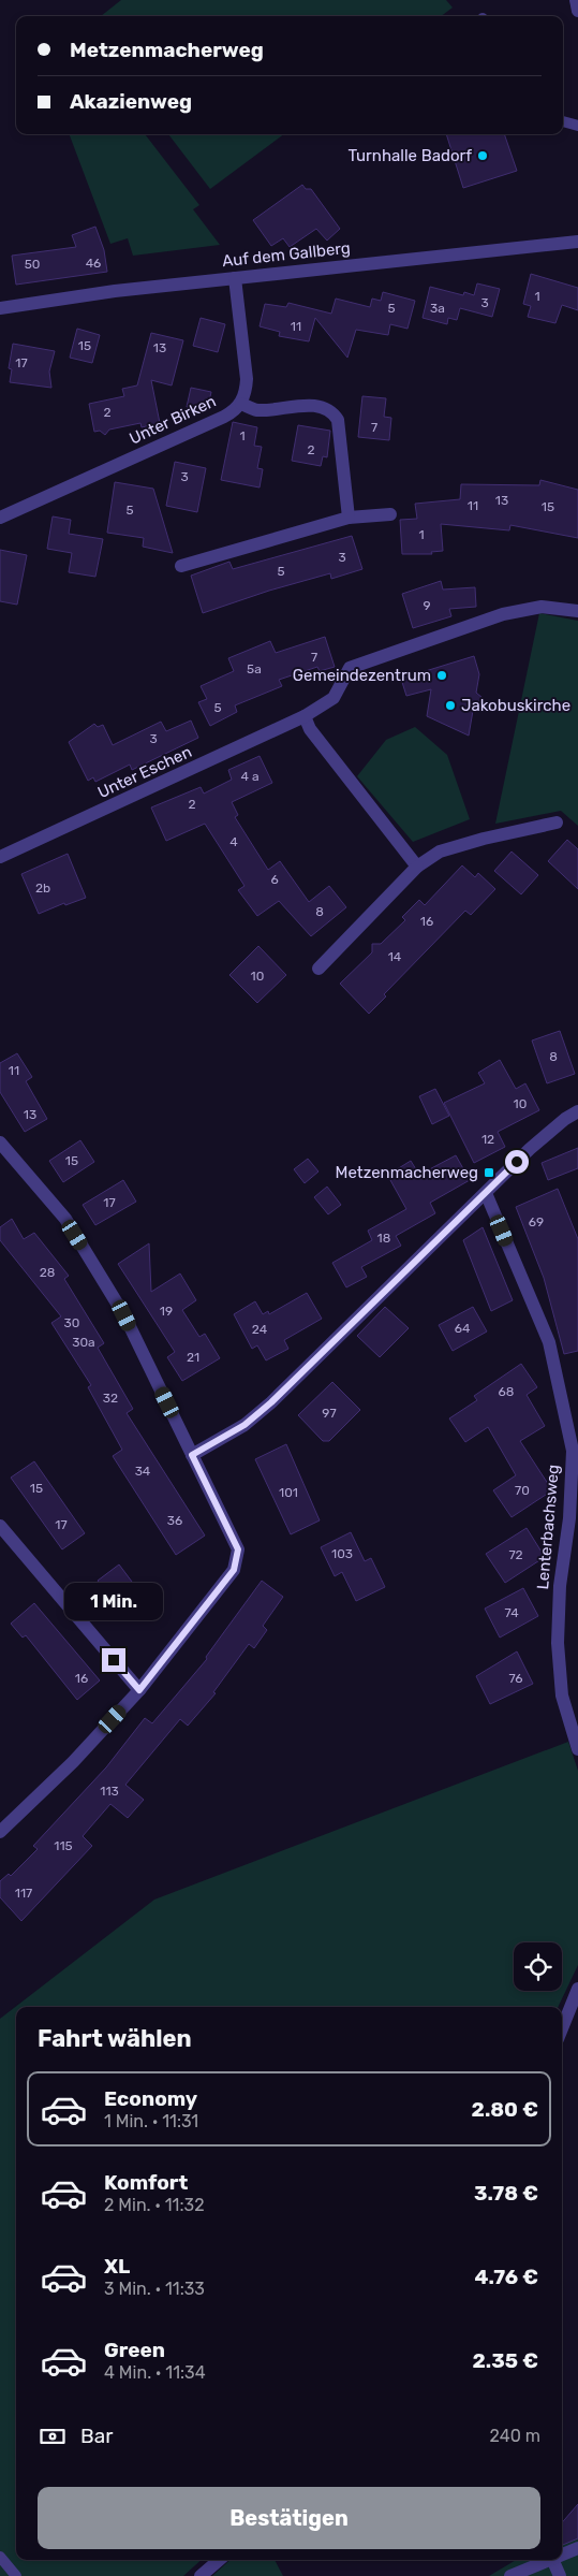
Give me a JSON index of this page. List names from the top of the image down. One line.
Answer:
{"streets":{"street":["Auf dem Gallberg","Unter Birken","Unter Eschen","Lenterbachsweg"]},"crossings":[["Auf dem Gallberg","Unter Birken"]],"places":{"other":["Turnhalle Badorf","Gemeindezentrum","Jakobuskirche"],"transit":["Metzenmacherweg"]},"house_numbers":["46","50","1","3","5","3a","11","15","13","17","2","7","1","2","3","13","11","15","5","1","3","5","9","7","5a","5","3","4 a","2","4","6","2b","8","16","14","10","8","11","10","13","12","15","17","69","18","28","19","30","64","24","30a","21","68","32","97","34","15","70","101","36","17","103","72","74","16","76","113","115","117"],"page":{"banner":["Metzenmacherweg","Akazienweg"],"bubble":"1 Min.","heading":"Fahrt wählen","list":[{"name":"Economy","note":"1 Min. · 11:31","value":"2.80 €"},{"name":"Komfort","note":"2 Min. · 11:32","value":"3.78 €"},{"name":"XL","note":"3 Min. · 11:33","value":"4.76 €"},{"name":"Green","note":"4 Min. · 11:34","value":"2.35 €"}],"pay":["Bar","240 m"],"buttons":"Bestätigen"}}
